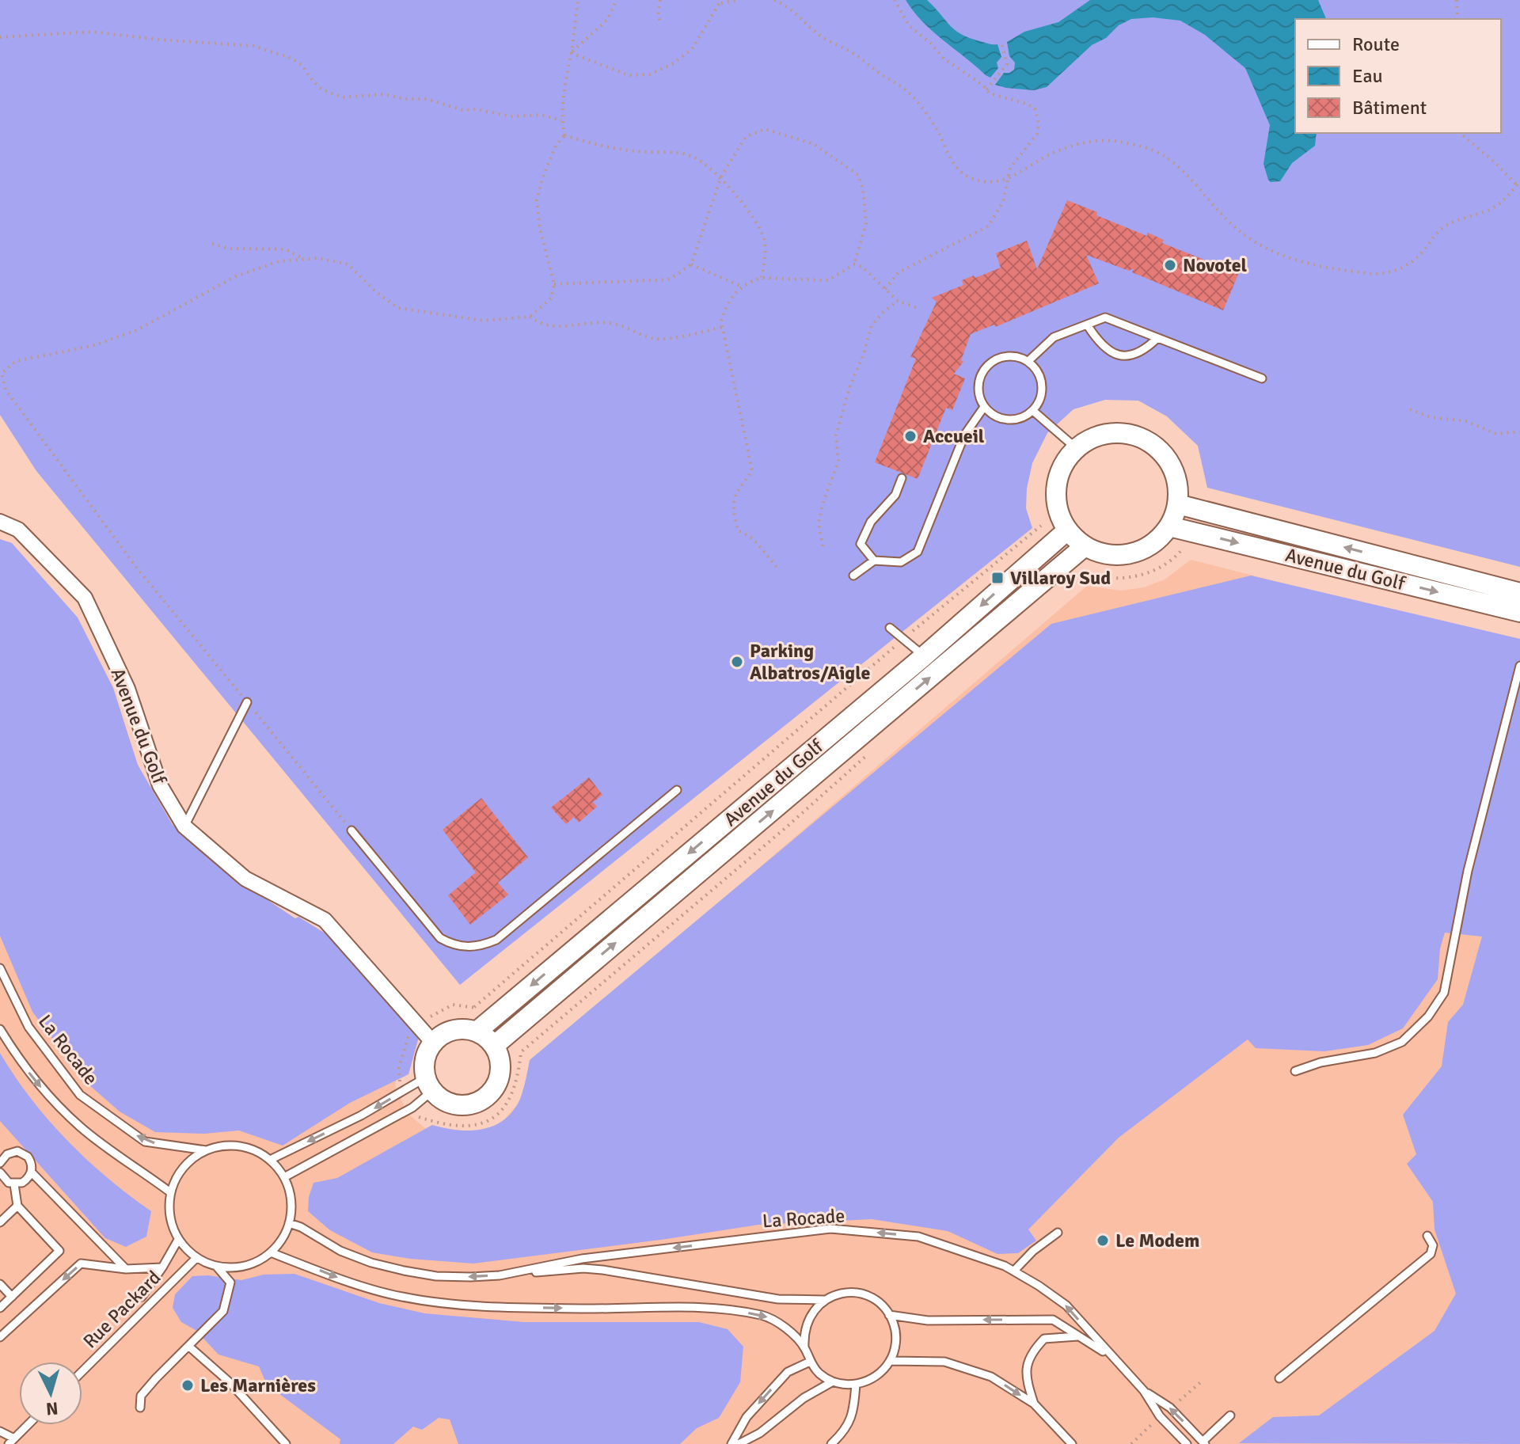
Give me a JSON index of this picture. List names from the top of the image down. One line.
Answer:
{"streets":{"street":["Avenue du Golf"],"lane":["La Rocade","Rue Packard"]},"crossings":[["La Rocade","Rue Packard"]],"one_way":["Rue Packard"],"places":{"other":["Novotel","Accueil","Parking Albatros/Aigle","Le Modem","Les Marnières"],"transit":["Villaroy Sud"]},"legend":["Route","Eau","Bâtiment"],"north":"bottom"}
